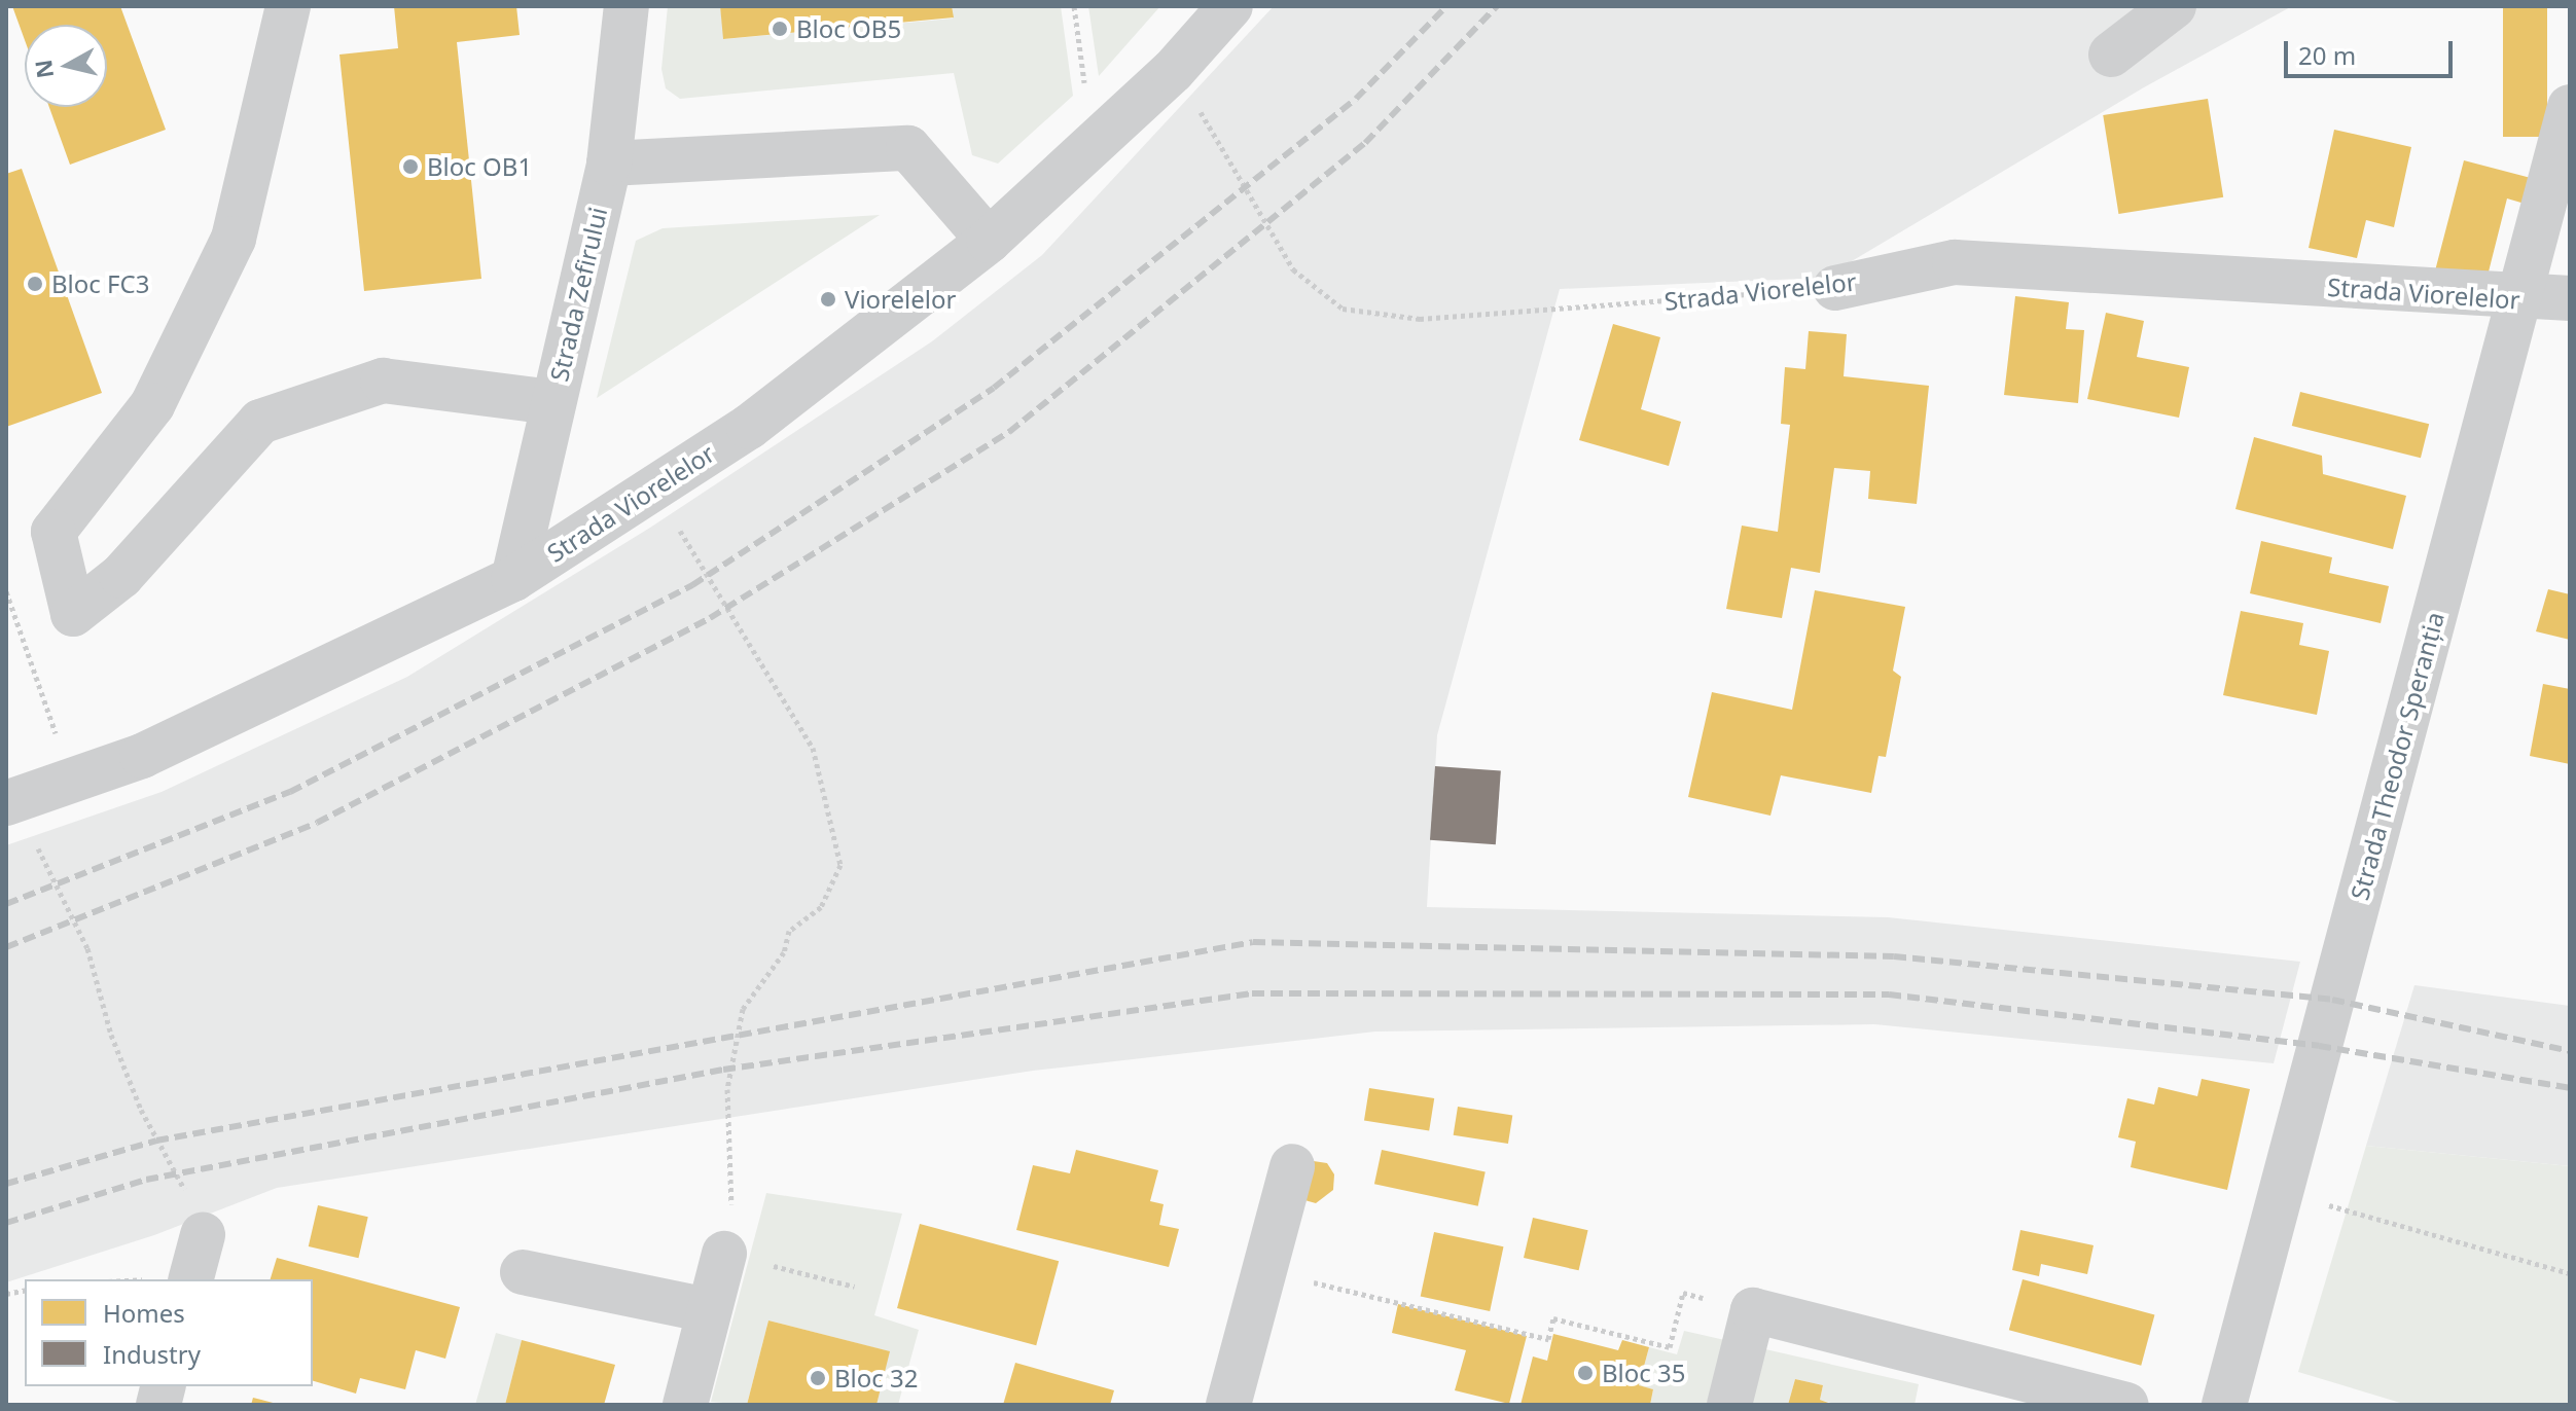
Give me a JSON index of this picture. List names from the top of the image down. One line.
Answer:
{"streets":{"street":["Strada Viorelelor","Strada Zefirului","Strada Theodor Speranția"]},"crossings":[["Strada Viorelelor","Strada Zefirului"],["Strada Viorelelor","Strada Theodor Speranția"]],"places":["Bloc OB5","Bloc OB1","Bloc FC3","Viorelelor","Bloc 35","Bloc 32"],"legend":["Homes","Industry"],"scale_bar":"20 m","north":"left"}
